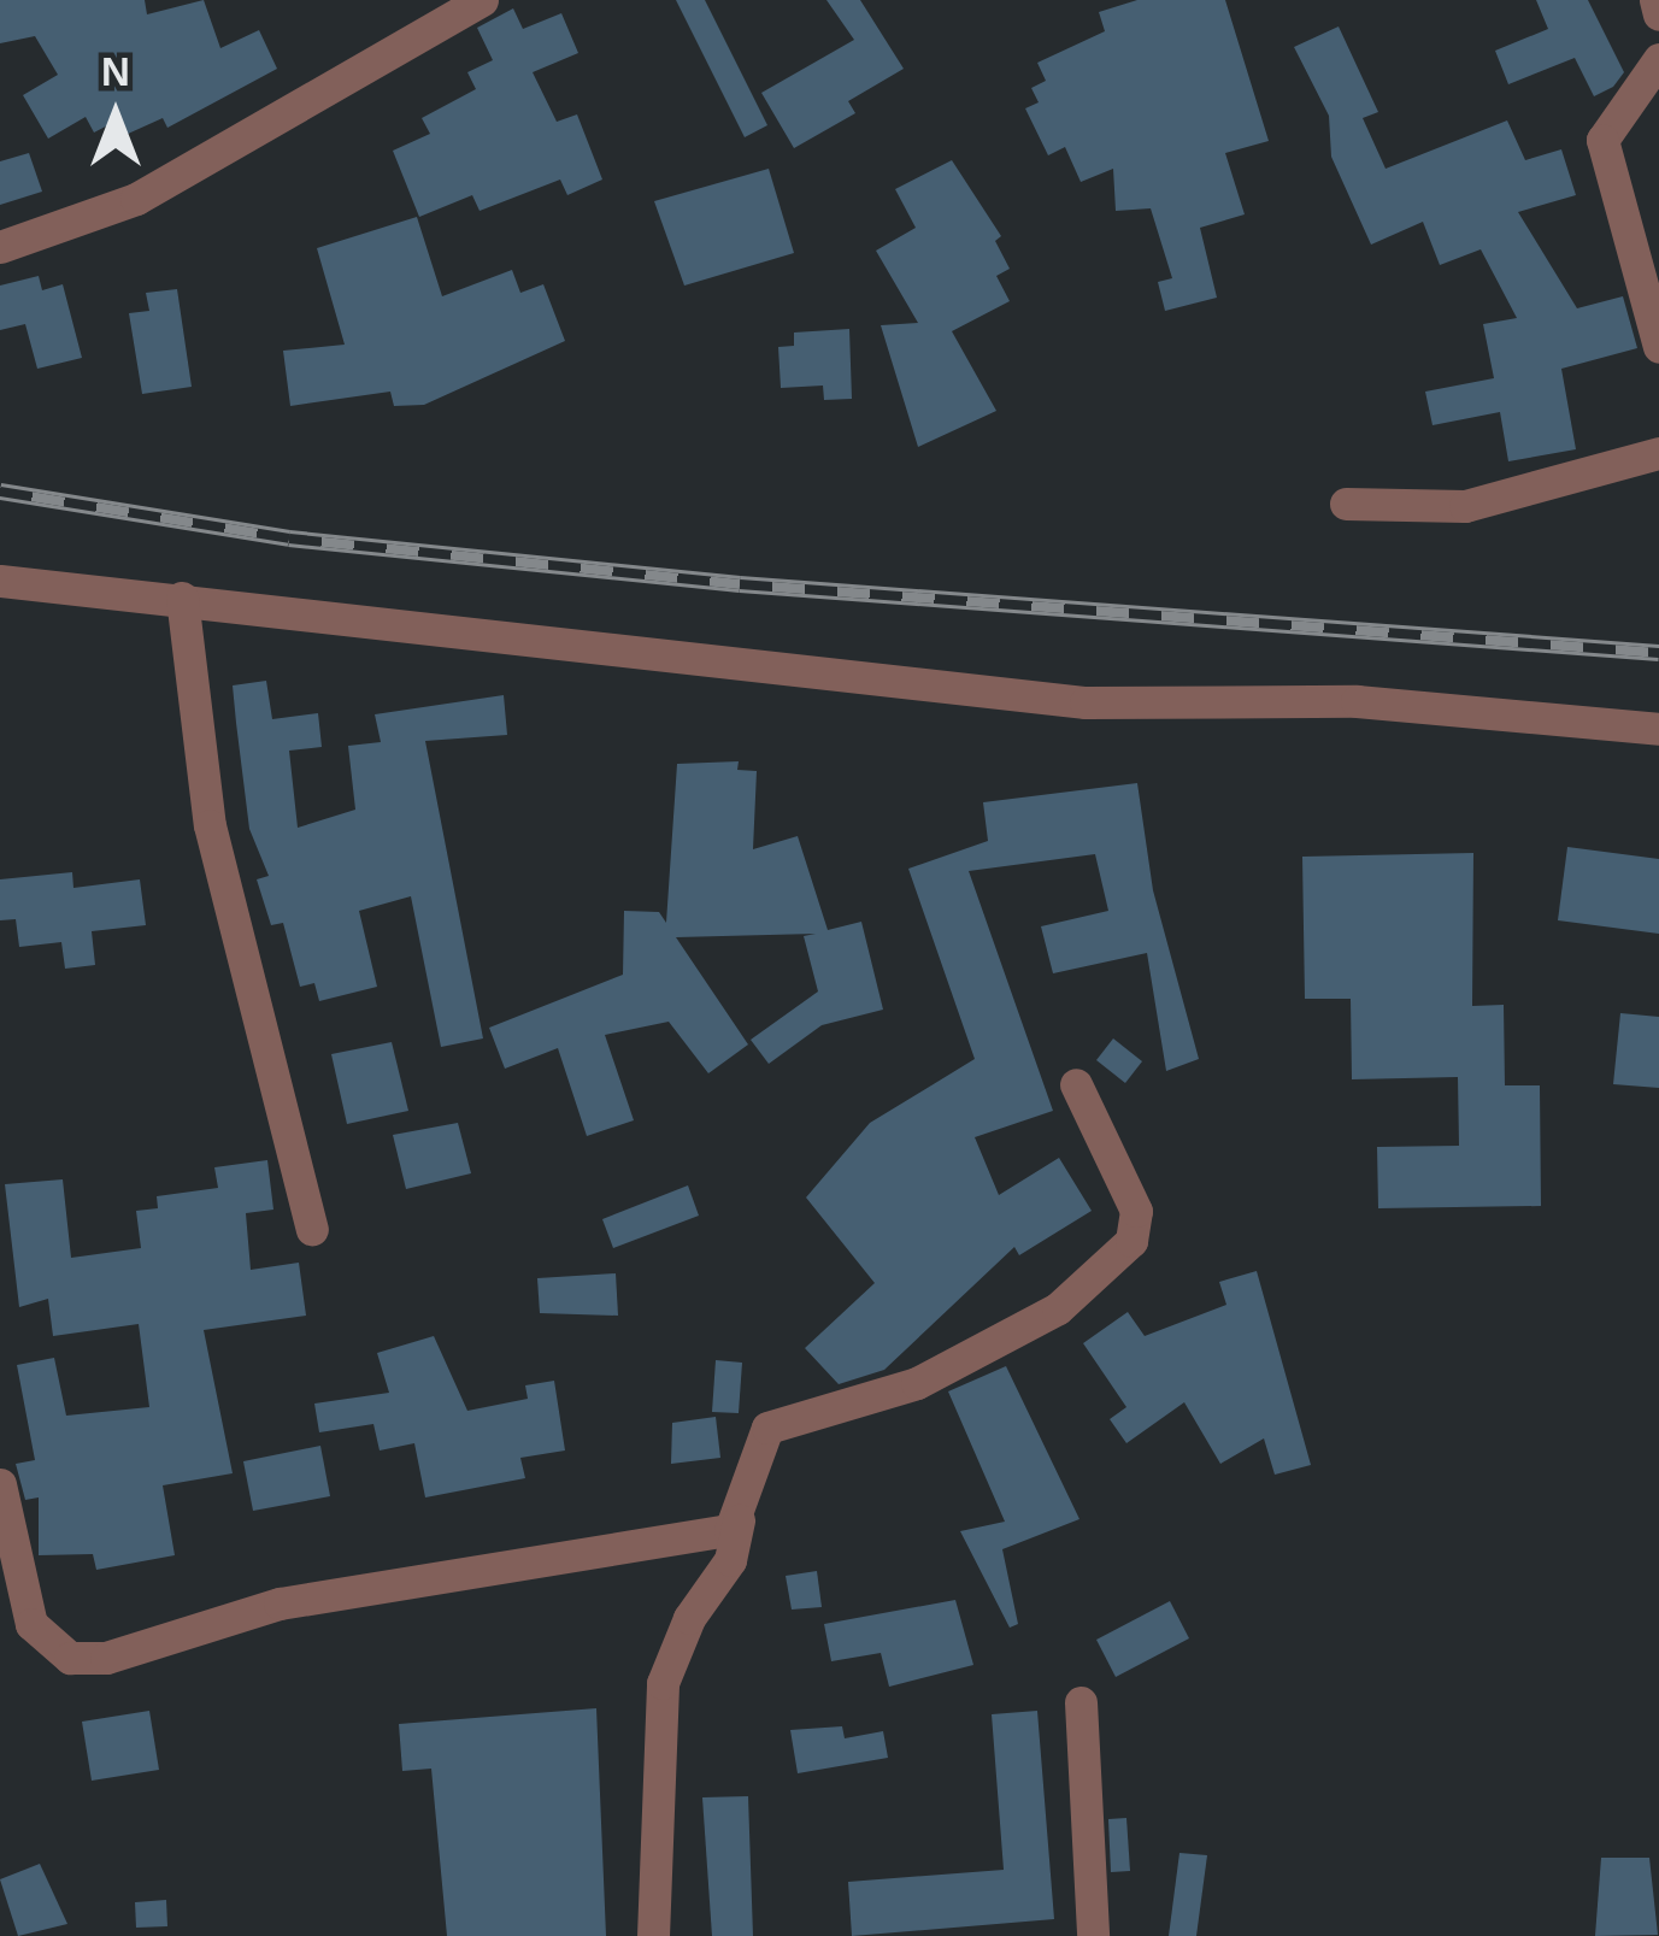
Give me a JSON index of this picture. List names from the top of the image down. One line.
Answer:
{"north":"top"}
